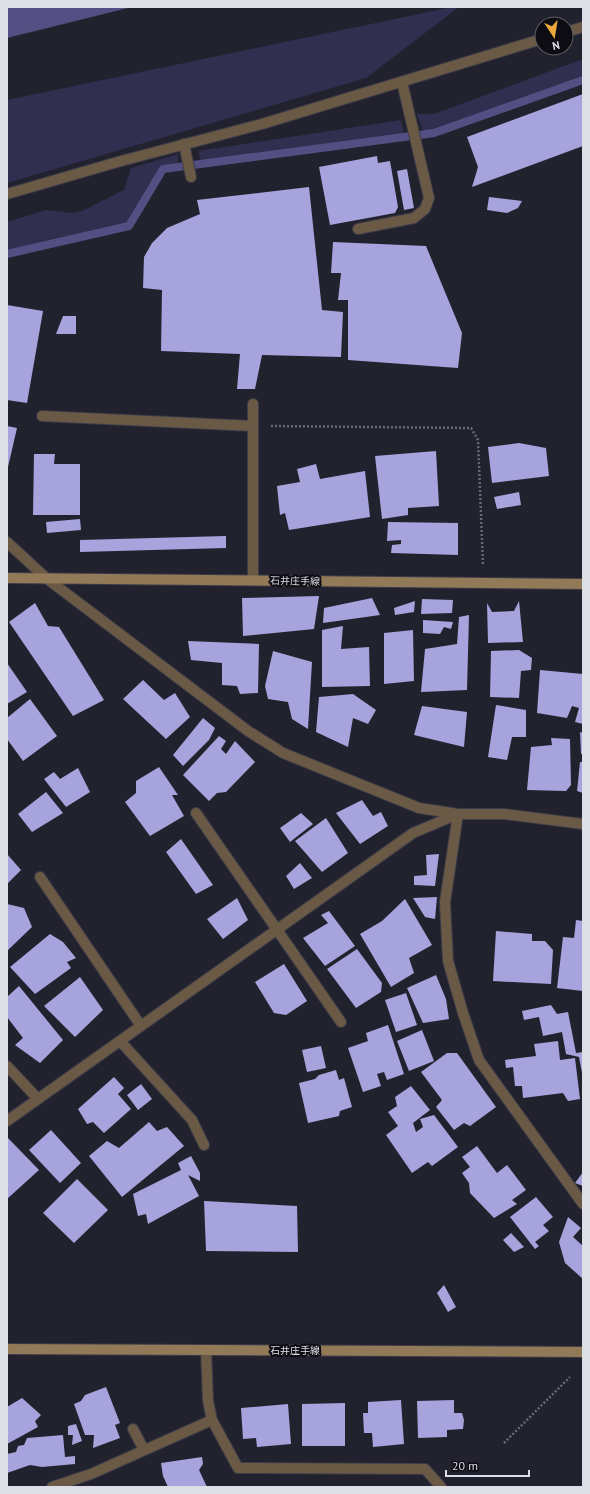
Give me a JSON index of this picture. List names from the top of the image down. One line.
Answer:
{"streets":{"street":["石井庄手線"]},"scale_bar":"20 m","north":"bottom"}
